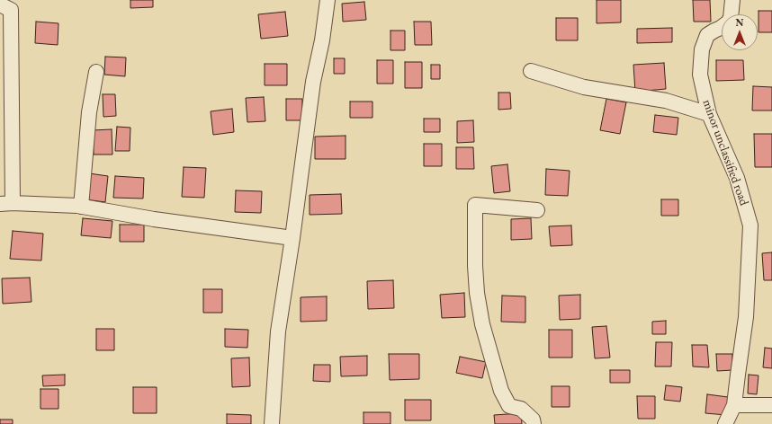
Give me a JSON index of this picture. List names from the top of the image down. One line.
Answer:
{"streets":{"street":["minor unclassified road"]},"north":"top"}
